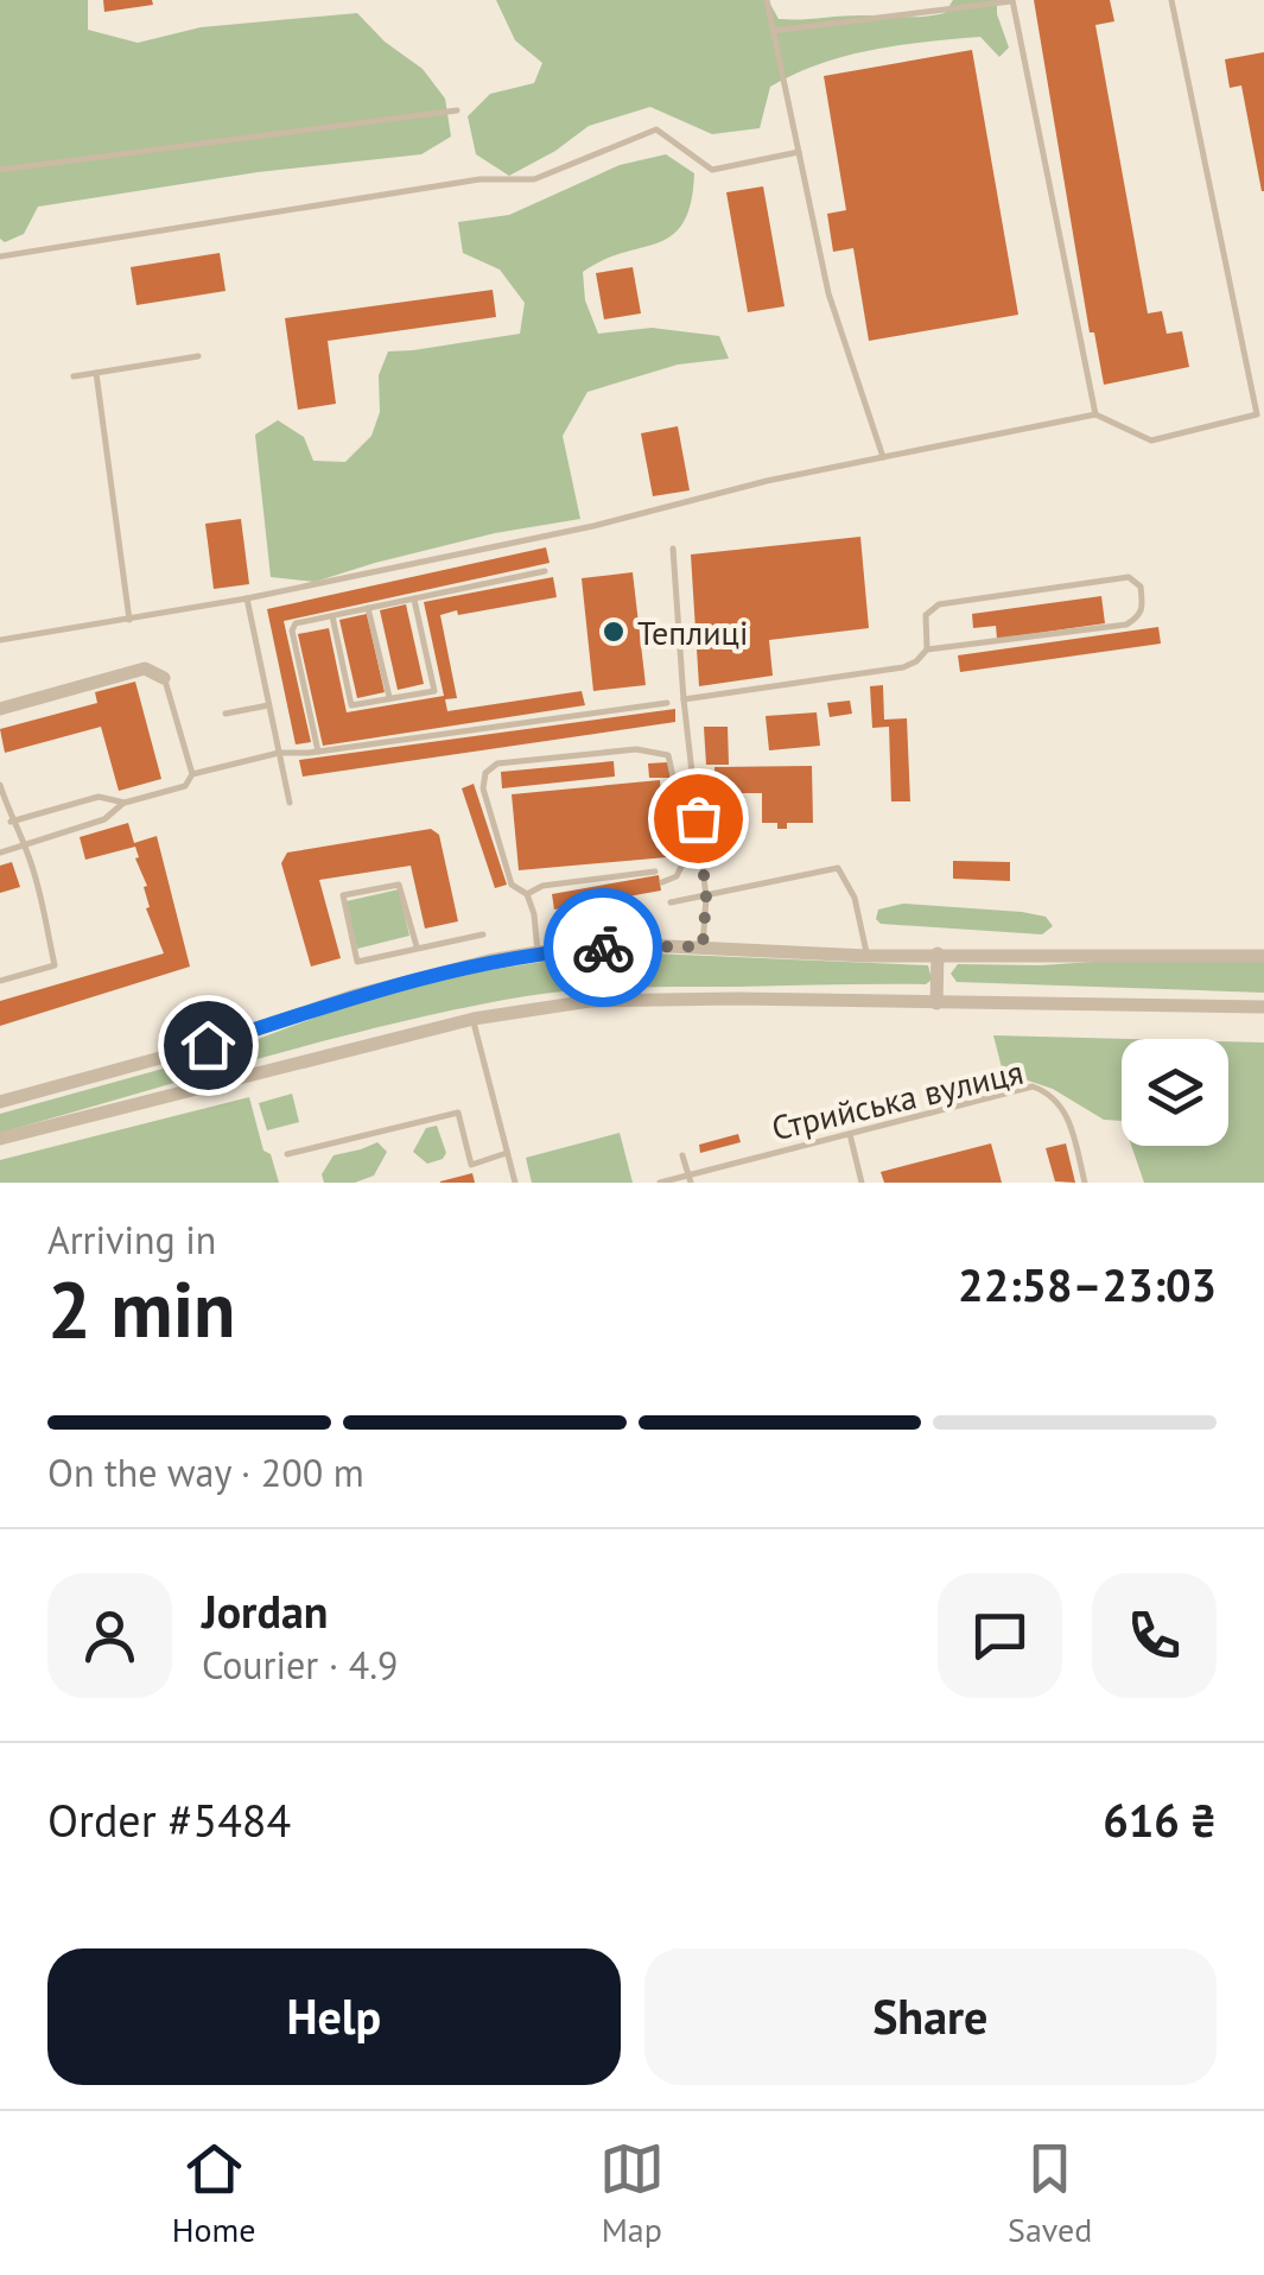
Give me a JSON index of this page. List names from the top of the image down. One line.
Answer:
{"streets":{"lane":["Стрийська вулиця"]},"places":["Теплиці"],"page":{"heading":["2 min","Arriving in","22:58–23:03"],"panel":["Jordan","Courier · 4.9","Order #5484","616 ₴"],"bar":"On the way · 200 m","buttons":["Help","Share"],"tabs":["Home","Map","Saved"]}}
